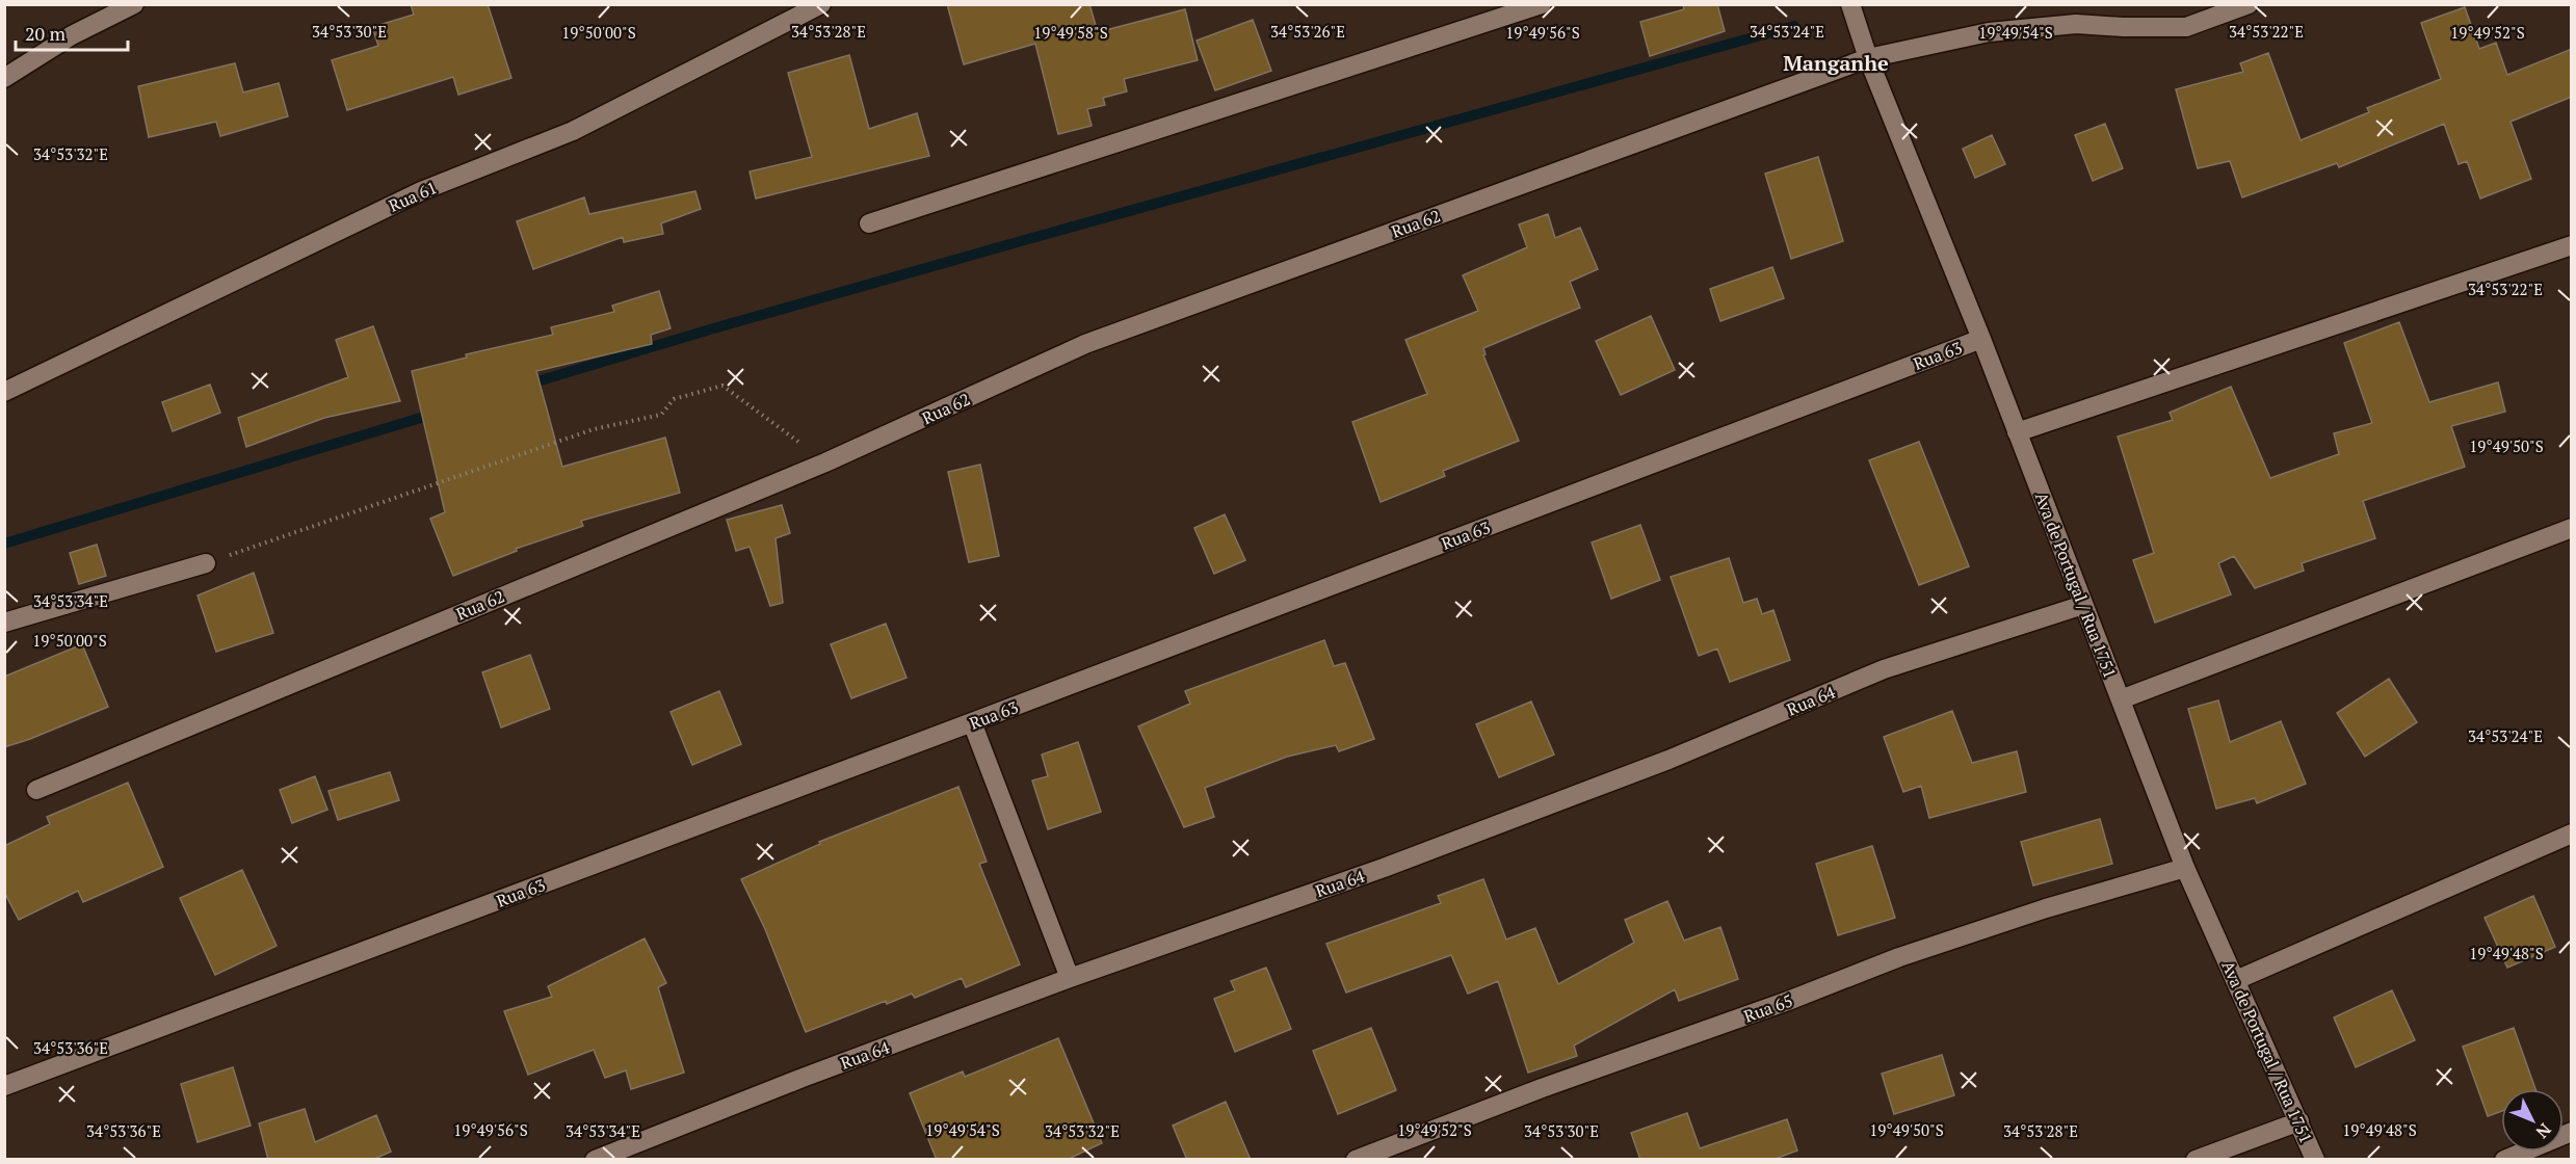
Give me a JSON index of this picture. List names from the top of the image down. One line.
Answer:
{"streets":{"street":["Rua 61","Rua 62","Rua 63","Ava de Portugal / Rua 1751","Rua 64","Rua 65"]},"crossings":[["Rua 62","Ava de Portugal / Rua 1751"],["Rua 63","Ava de Portugal / Rua 1751"],["Ava de Portugal / Rua 1751","Rua 64"],["Ava de Portugal / Rua 1751","Rua 65"]],"districts":["Manganhe"],"scale_bar":"20 m","north":"bottom right","coordinates":["34°53'30\"E","34°53'28\"E","34°53'26\"E","34°53'24\"E","34°53'22\"E","19°50'00\"S","19°49'58\"S","19°49'56\"S","19°49'54\"S","19°49'52\"S","34°53'32\"E","19°49'50\"S","34°53'34\"E","19°49'48\"S","34°53'36\"E"]}
